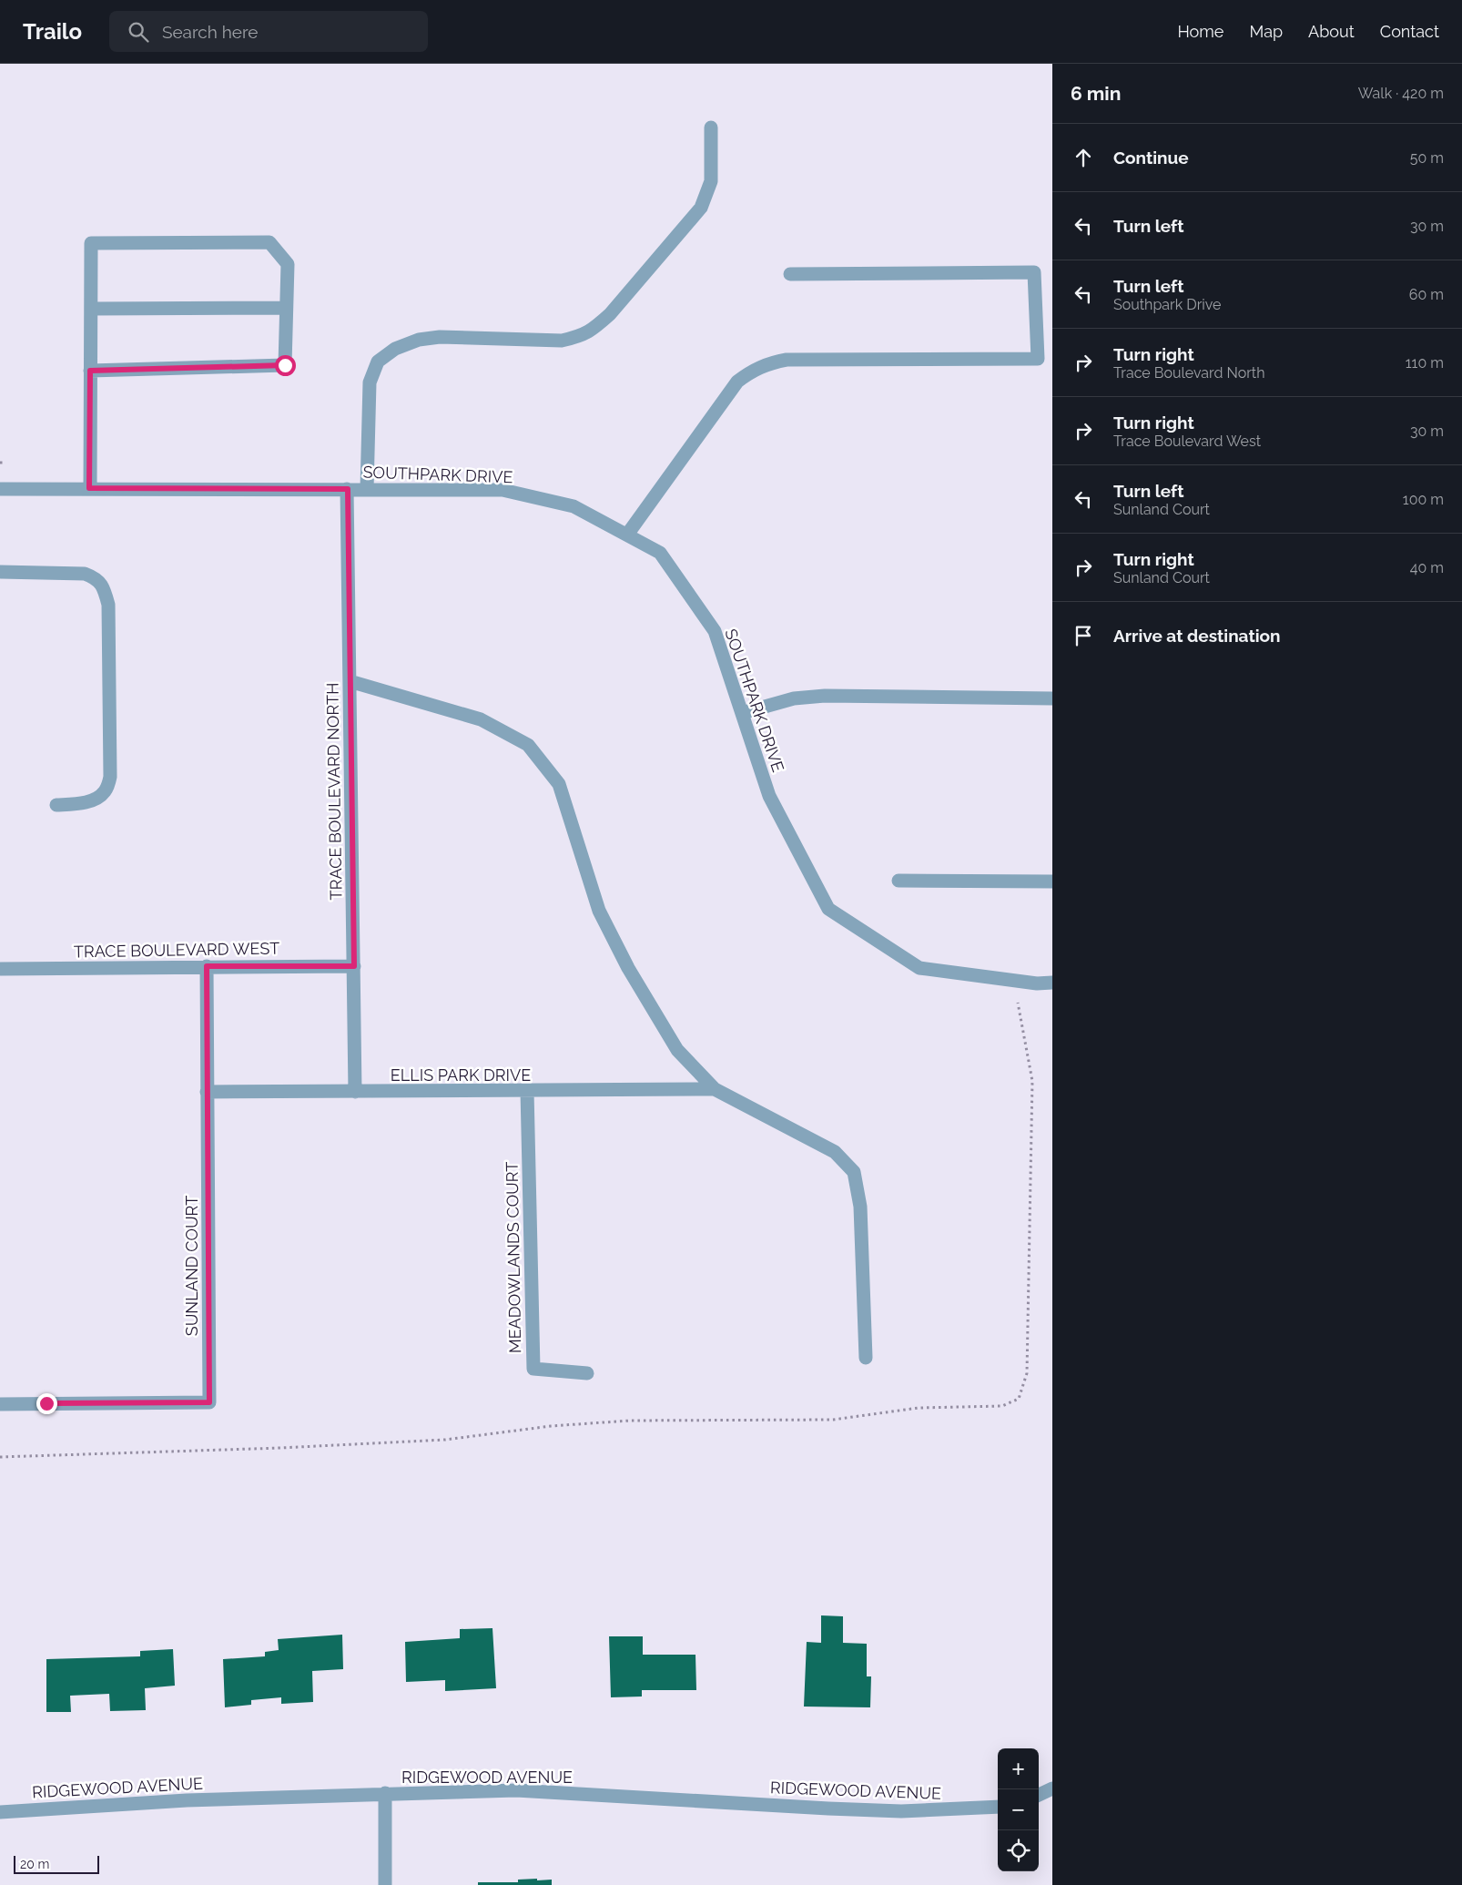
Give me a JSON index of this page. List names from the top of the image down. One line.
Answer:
{"streets":{"street":["SOUTHPARK DRIVE","TRACE BOULEVARD NORTH","TRACE BOULEVARD WEST","ELLIS PARK DRIVE","MEADOWLANDS COURT","SUNLAND COURT","RIDGEWOOD AVENUE"]},"crossings":[["SOUTHPARK DRIVE","TRACE BOULEVARD NORTH"],["TRACE BOULEVARD NORTH","TRACE BOULEVARD WEST"],["TRACE BOULEVARD NORTH","ELLIS PARK DRIVE"],["TRACE BOULEVARD WEST","SUNLAND COURT"],["ELLIS PARK DRIVE","MEADOWLANDS COURT"],["ELLIS PARK DRIVE","SUNLAND COURT"]],"scale_bar":"20 m","page":{"header":"Trailo","search":"Search here","nav":["Home","Map","About","Contact"],"heading":["6 min","Walk · 420 m"],"list":[["Continue","50 m"],["Turn left","30 m"],["Turn left","Southpark Drive","60 m"],["Turn right","Trace Boulevard North","110 m"],["Turn right","Trace Boulevard West","30 m"],["Turn left","Sunland Court","100 m"],["Turn right","Sunland Court","40 m"],"Arrive at destination"],"map_buttons":["+","−"],"scale":"20 m"}}
